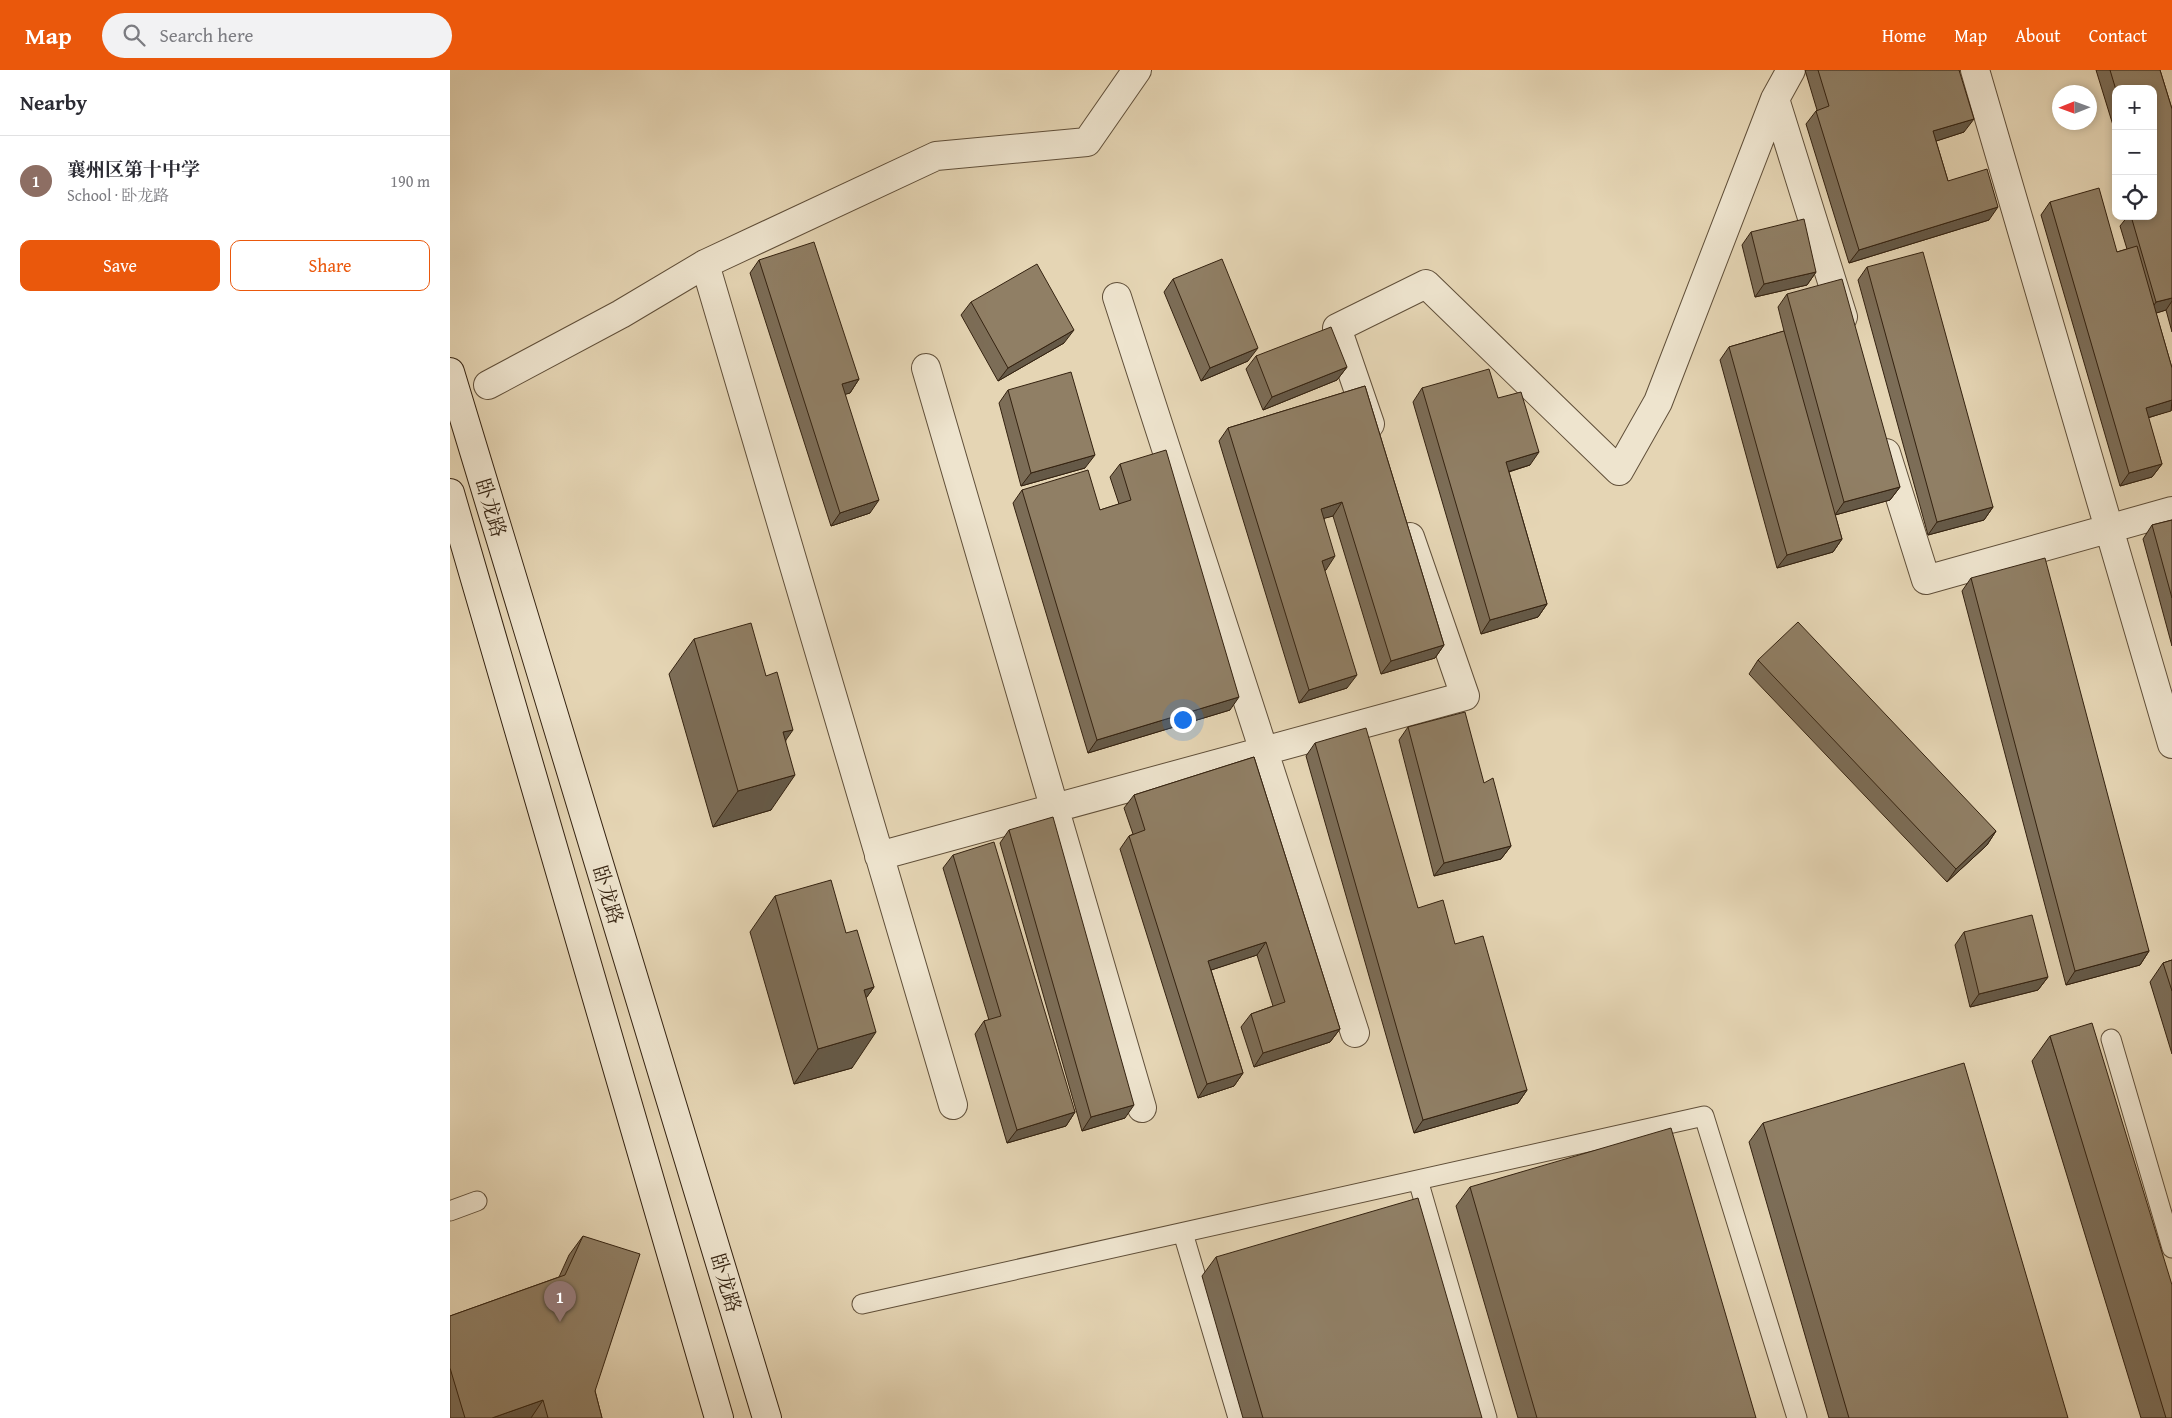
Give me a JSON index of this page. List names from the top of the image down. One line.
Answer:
{"streets":{"street":["卧龙路"]},"north":"left","page":{"header":"Map","search":"Search here","nav":["Home","Map","About","Contact"],"heading":"Nearby","map_buttons":["+","−"],"list":[{"mark":"1","name":"襄州区第十中学","note":"School · 卧龙路","value":"190 m"}],"buttons":["Save","Share"],"pins":"1"}}
